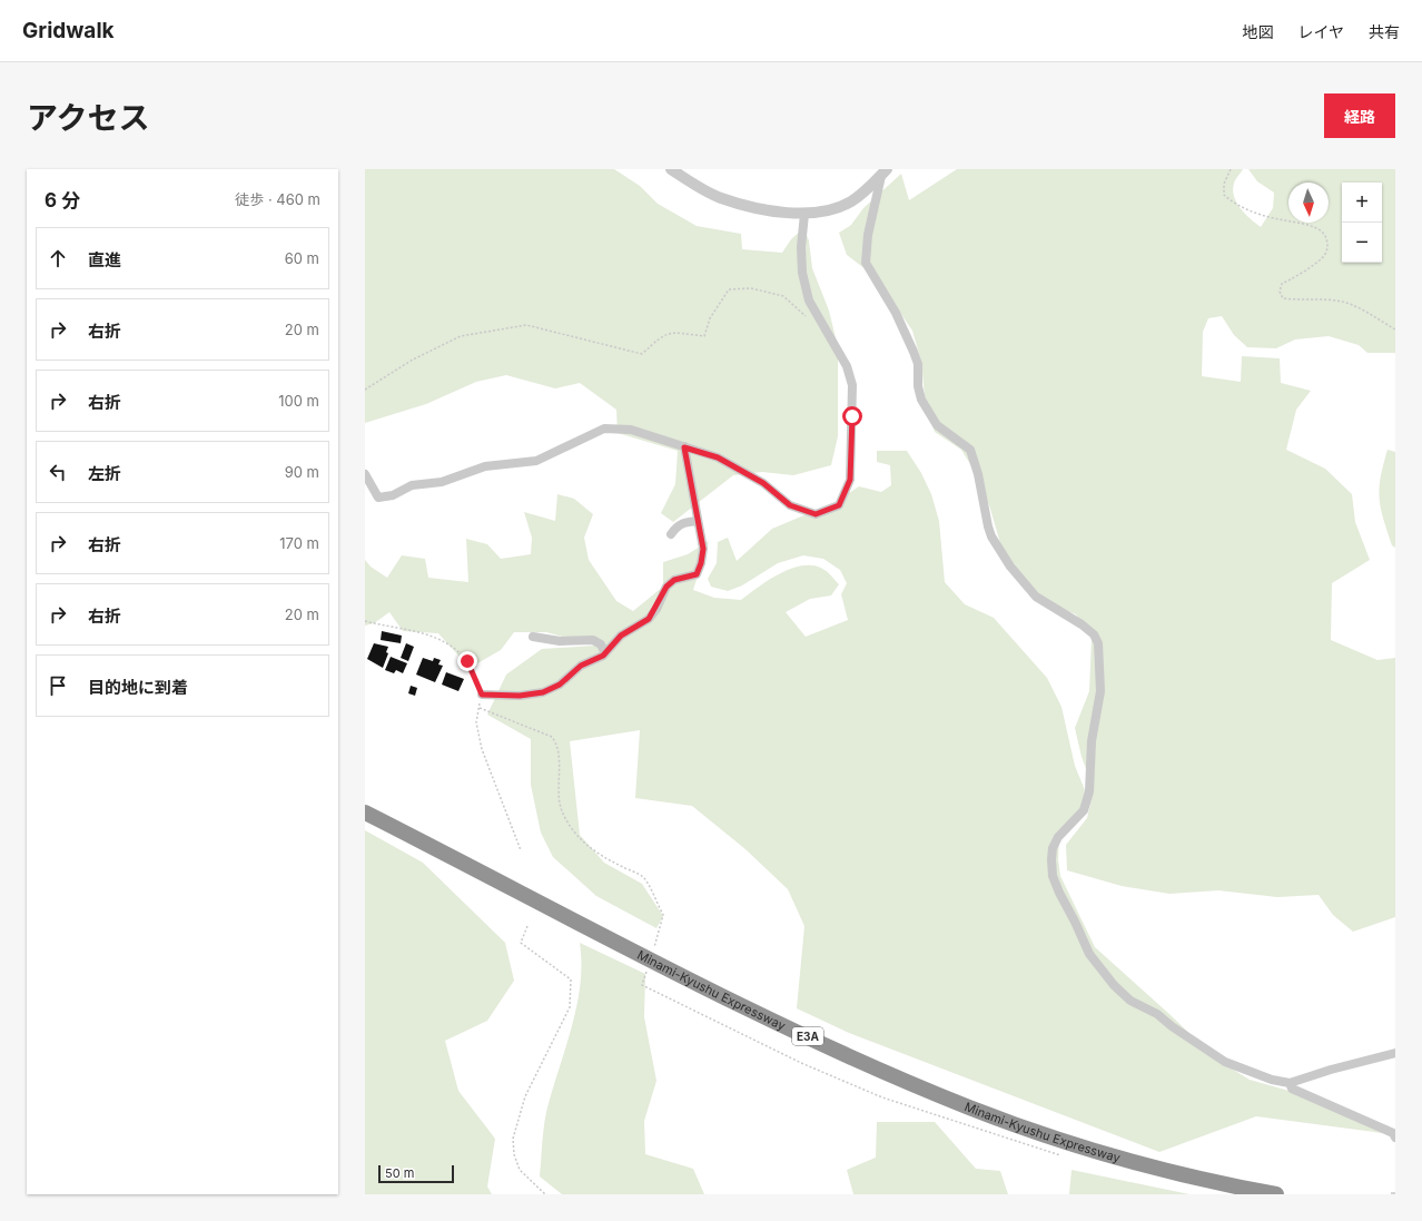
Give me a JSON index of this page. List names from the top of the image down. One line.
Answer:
{"streets":{"highway":["Minami-Kyushu Expressway","E3A"]},"scale_bar":"50 m","north":"bottom","page":{"header":"Gridwalk","nav":["地図","レイヤ","共有"],"title":"アクセス","buttons":"経路","heading":["6 分","徒歩 · 460 m"],"map_buttons":["+","−"],"list":[["直進","60 m"],["右折","20 m"],["右折","100 m"],["左折","90 m"],["右折","170 m"],["右折","20 m"],"目的地に到着"],"scale":"50 m"}}
